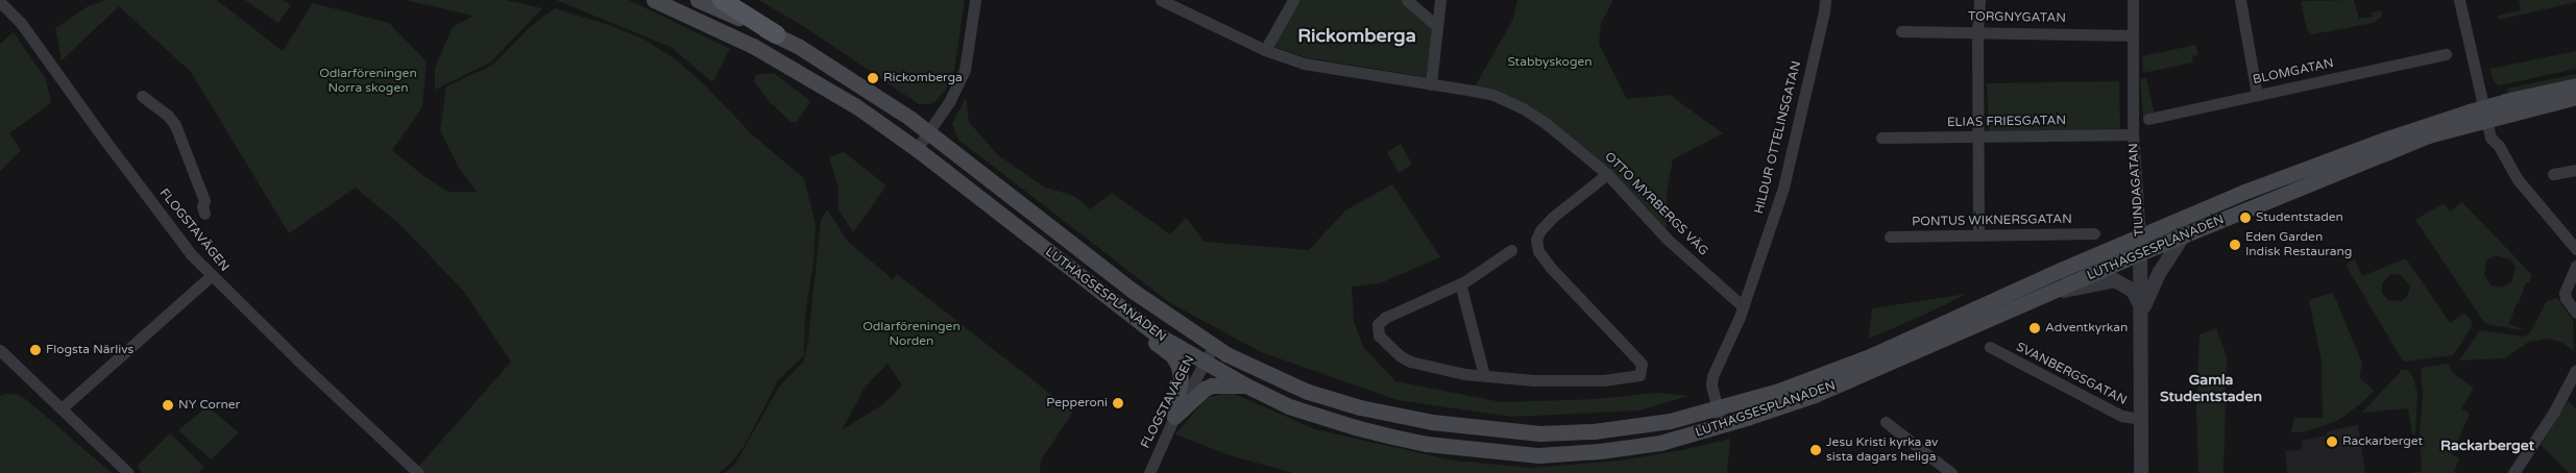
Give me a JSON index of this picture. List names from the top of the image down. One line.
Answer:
{"streets":{"main road":["LUTHAGSESPLANADEN"],"street":["TORGNYGATAN","BLOMGATAN","ELIAS FRIESGATAN","HILDUR OTTELINSGATAN","TIUNDAGATAN","OTTO MYRBERGS VÄG","PONTUS WIKNERSGATAN","FLOGSTAVÄGEN","SVANBERGSGATAN"]},"crossings":[["TORGNYGATAN","TIUNDAGATAN"],["ELIAS FRIESGATAN","TIUNDAGATAN"],["HILDUR OTTELINSGATAN","OTTO MYRBERGS VÄG"],["HILDUR OTTELINSGATAN","LUTHAGSESPLANADEN"],["TIUNDAGATAN","LUTHAGSESPLANADEN"],["TIUNDAGATAN","SVANBERGSGATAN"],["FLOGSTAVÄGEN","LUTHAGSESPLANADEN"]],"districts":["Rickomberga","Gamla Studentstaden","Rackarberget"],"parks":["Stabbyskogen","Odlarföreningen Norra skogen","Odlarföreningen Norden"],"places":["Rickomberga","Studentstaden","Eden Garden Indisk Restaurang","Adventkyrkan","Flogsta Närlivs","Pepperoni","NY Corner","Rackarberget","Jesu Kristi kyrka av sista dagars heliga"]}
